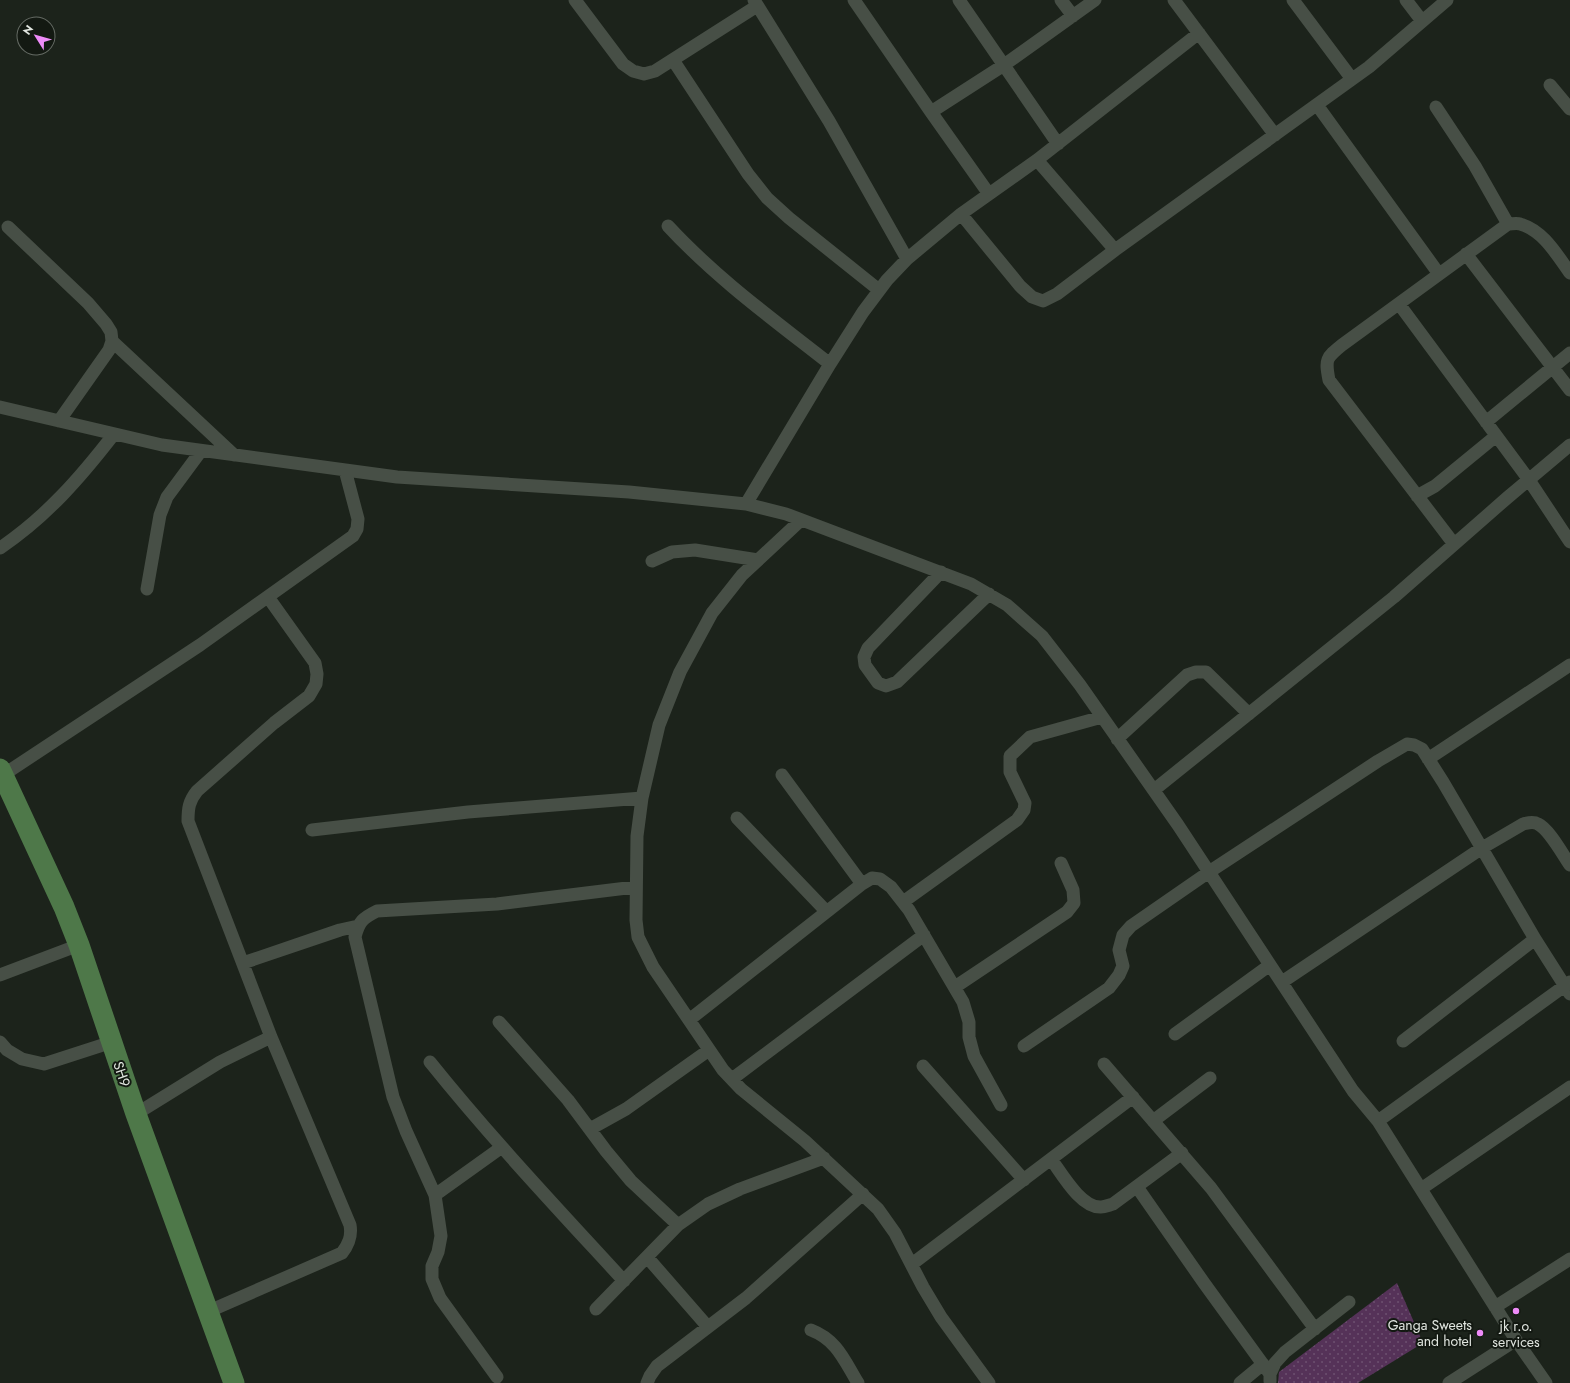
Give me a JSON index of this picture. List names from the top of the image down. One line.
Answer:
{"streets":{"main road":["SH9"]},"places":["jk r.o. services","Ganga Sweets and hotel"],"north":"top left"}
